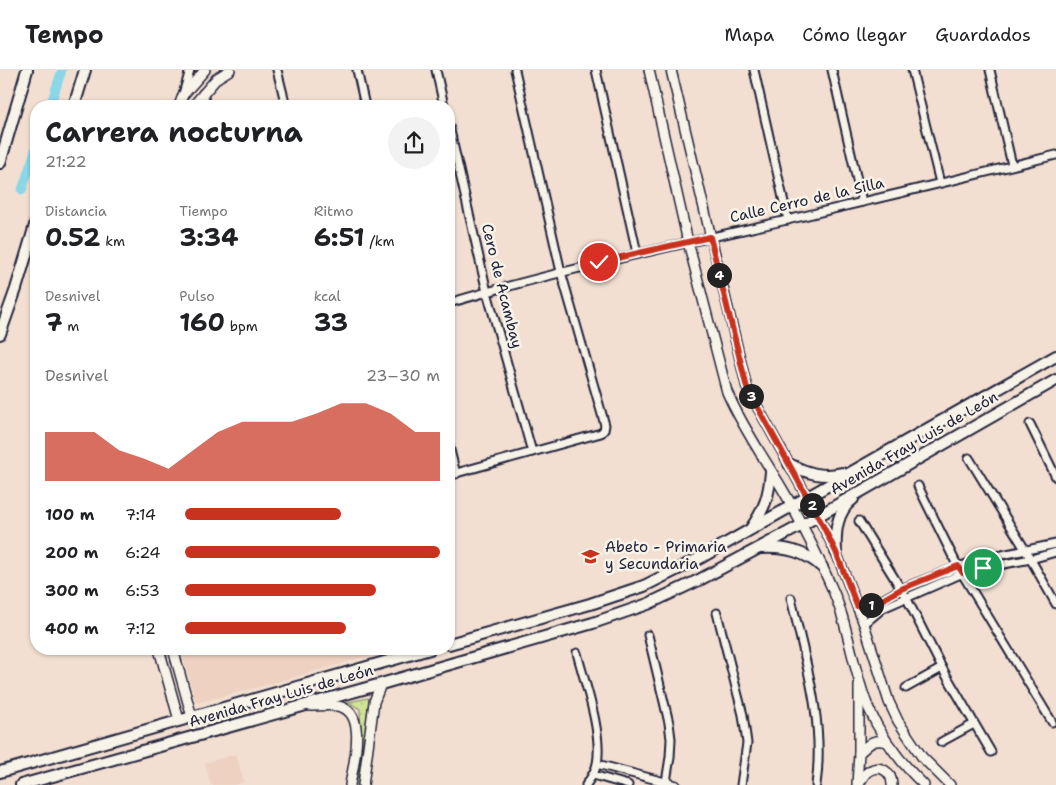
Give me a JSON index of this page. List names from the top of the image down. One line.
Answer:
{"streets":{"main road":["Avenida Fray Luis de León"],"street":["Calle Cerro de la Silla","Cero de Acambay"]},"crossings":[["Calle Cerro de la Silla","Cero de Acambay"]],"places":{"school or university":["Abeto - Primaria y Secundaria"]},"page":{"header":"Tempo","nav":["Mapa","Cómo llegar","Guardados"],"heading":["Carrera nocturna","21:22"],"stats":[["Distancia","0.52 km"],["Tiempo","3:34"],["Ritmo","6:51 /km"],["Desnivel","7 m"],["Pulso","160 bpm"],["kcal","33"]],"pins":["4","3","2","1"],"chart":["Desnivel","23–30 m"],"list":[{"name":"100 m","note":"7:14"},{"name":"200 m","note":"6:24"},{"name":"300 m","note":"6:53"},{"name":"400 m","note":"7:12"}]}}
